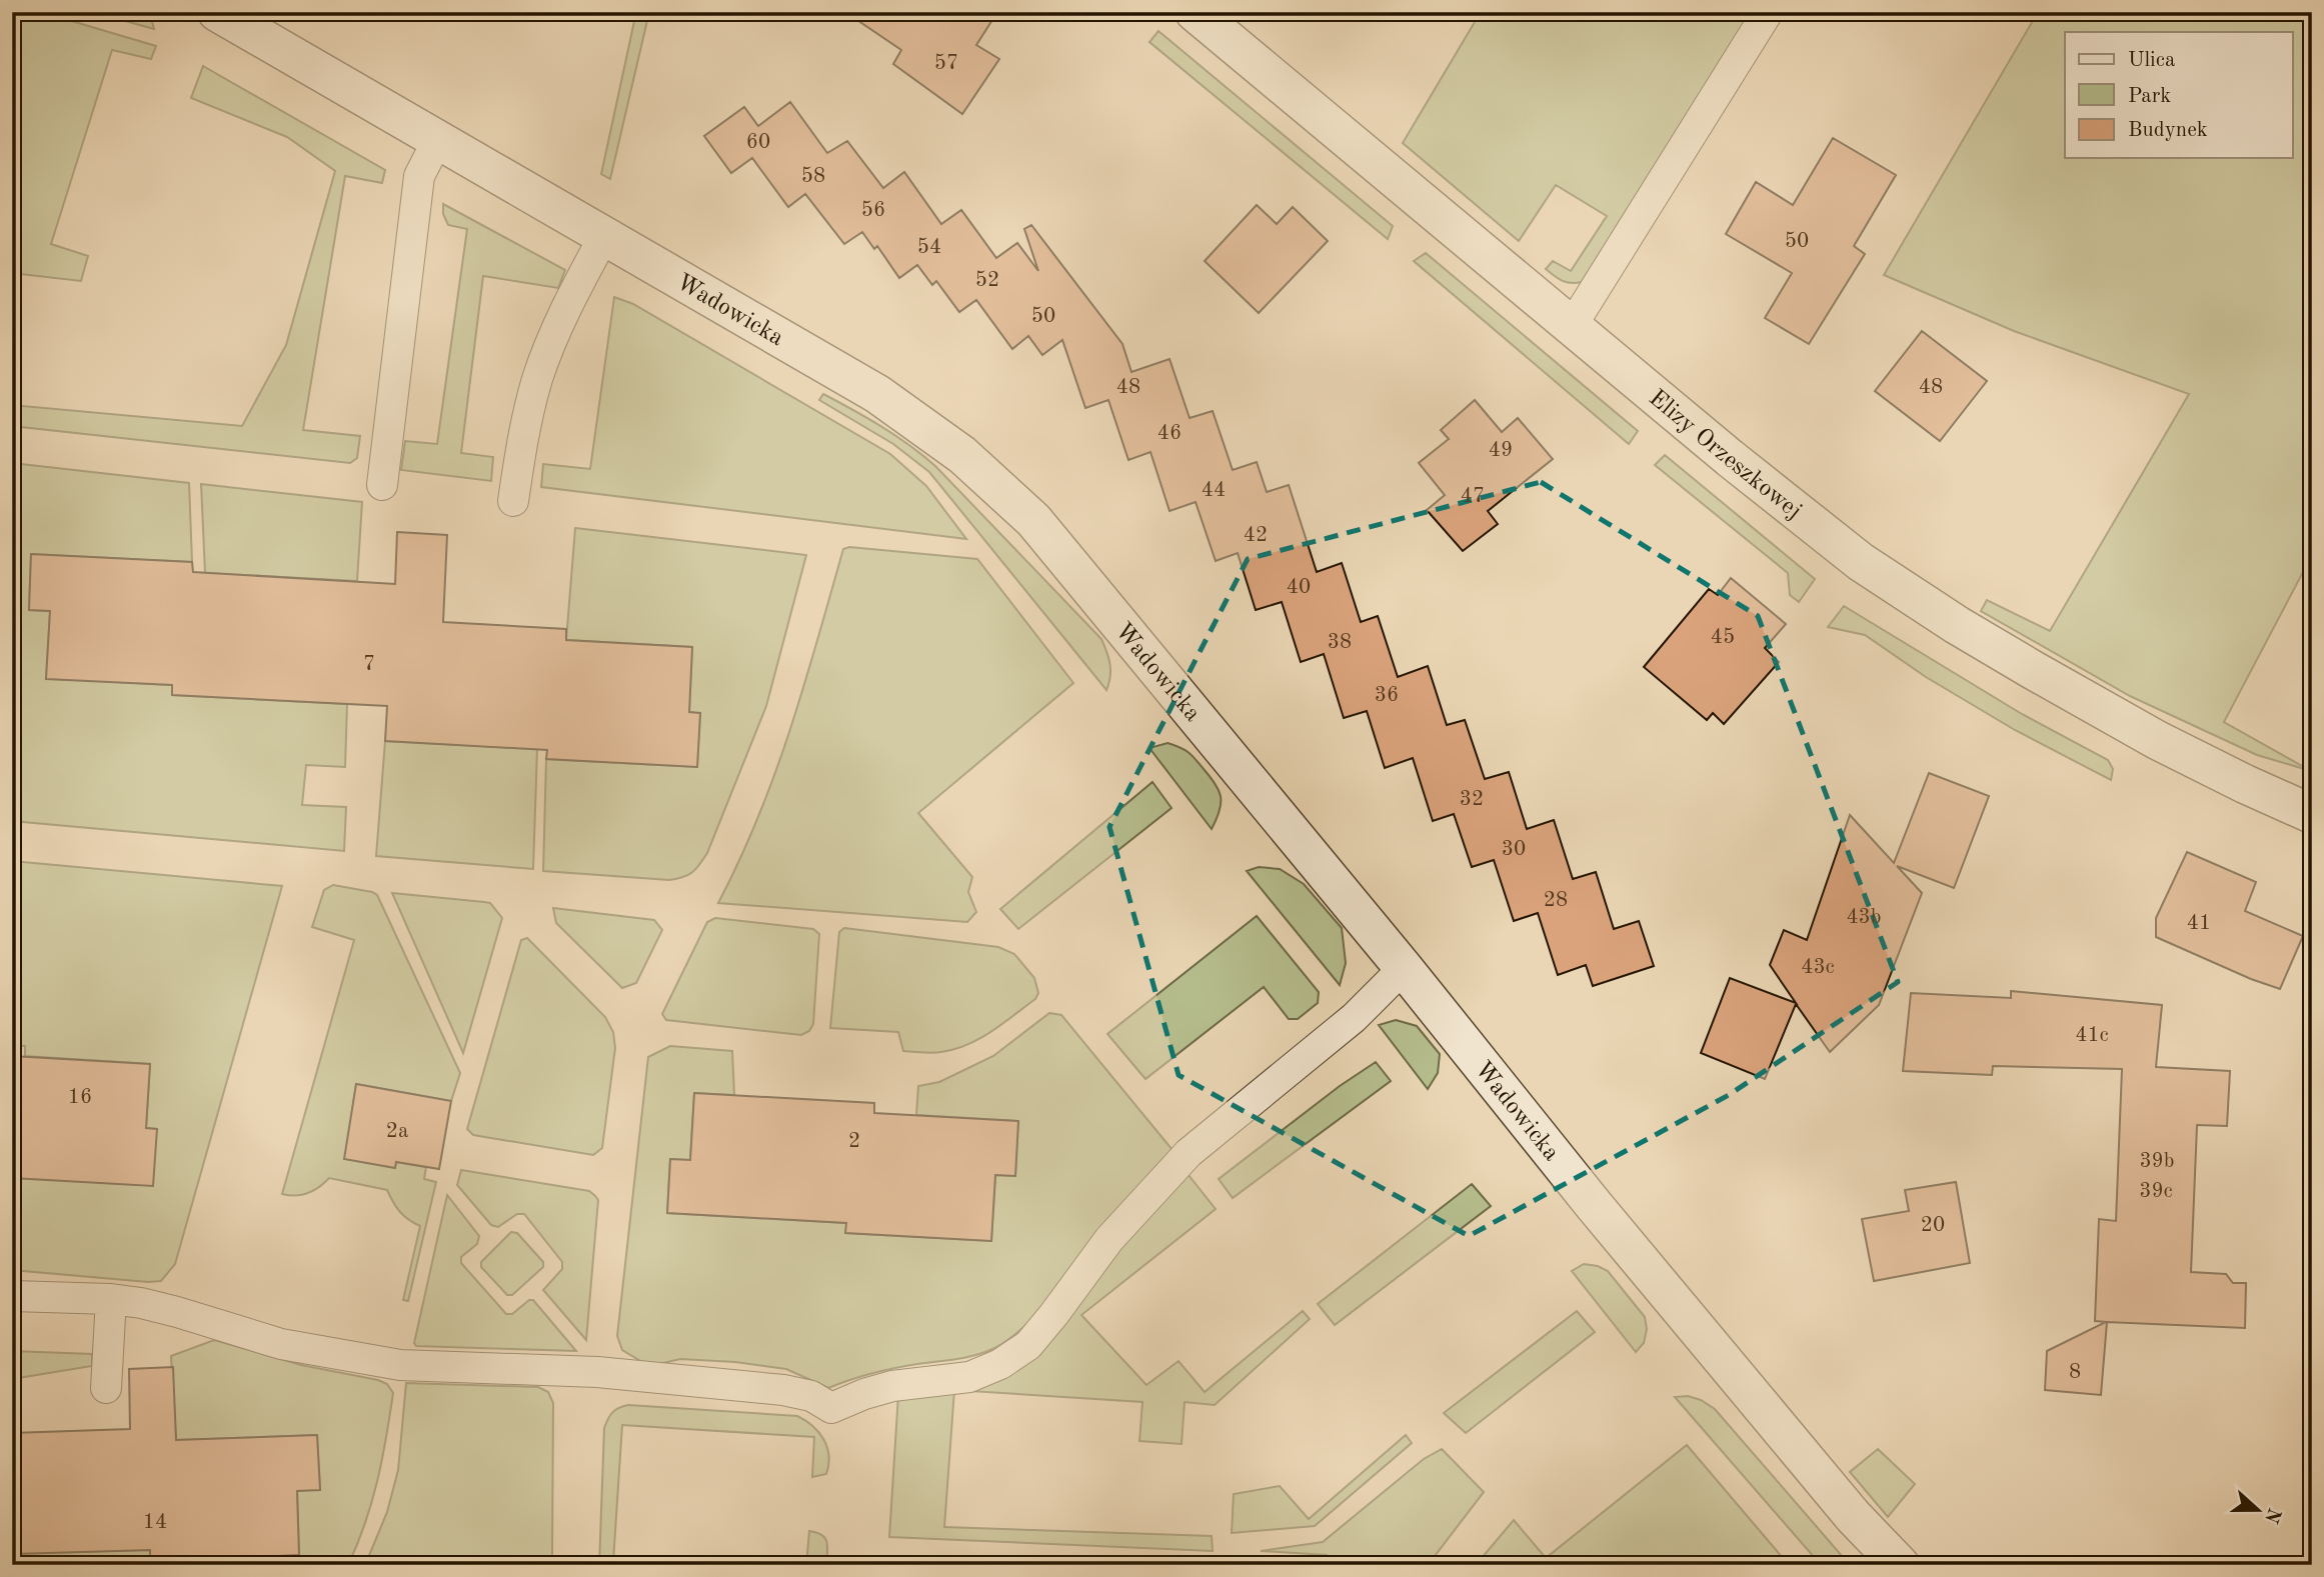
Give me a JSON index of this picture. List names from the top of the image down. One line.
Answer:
{"streets":{"street":["Wadowicka","Elizy Orzeszkowej"]},"house_numbers":["57","60","58","56","50","54","52","50","48","48","46","49","44","47","42","40","45","38","7","36","32","30","28","43b","41","43c","41c","16","2a","2","39b","39c","20","8","14"],"legend":["Ulica","Park","Budynek"],"north":"right"}
